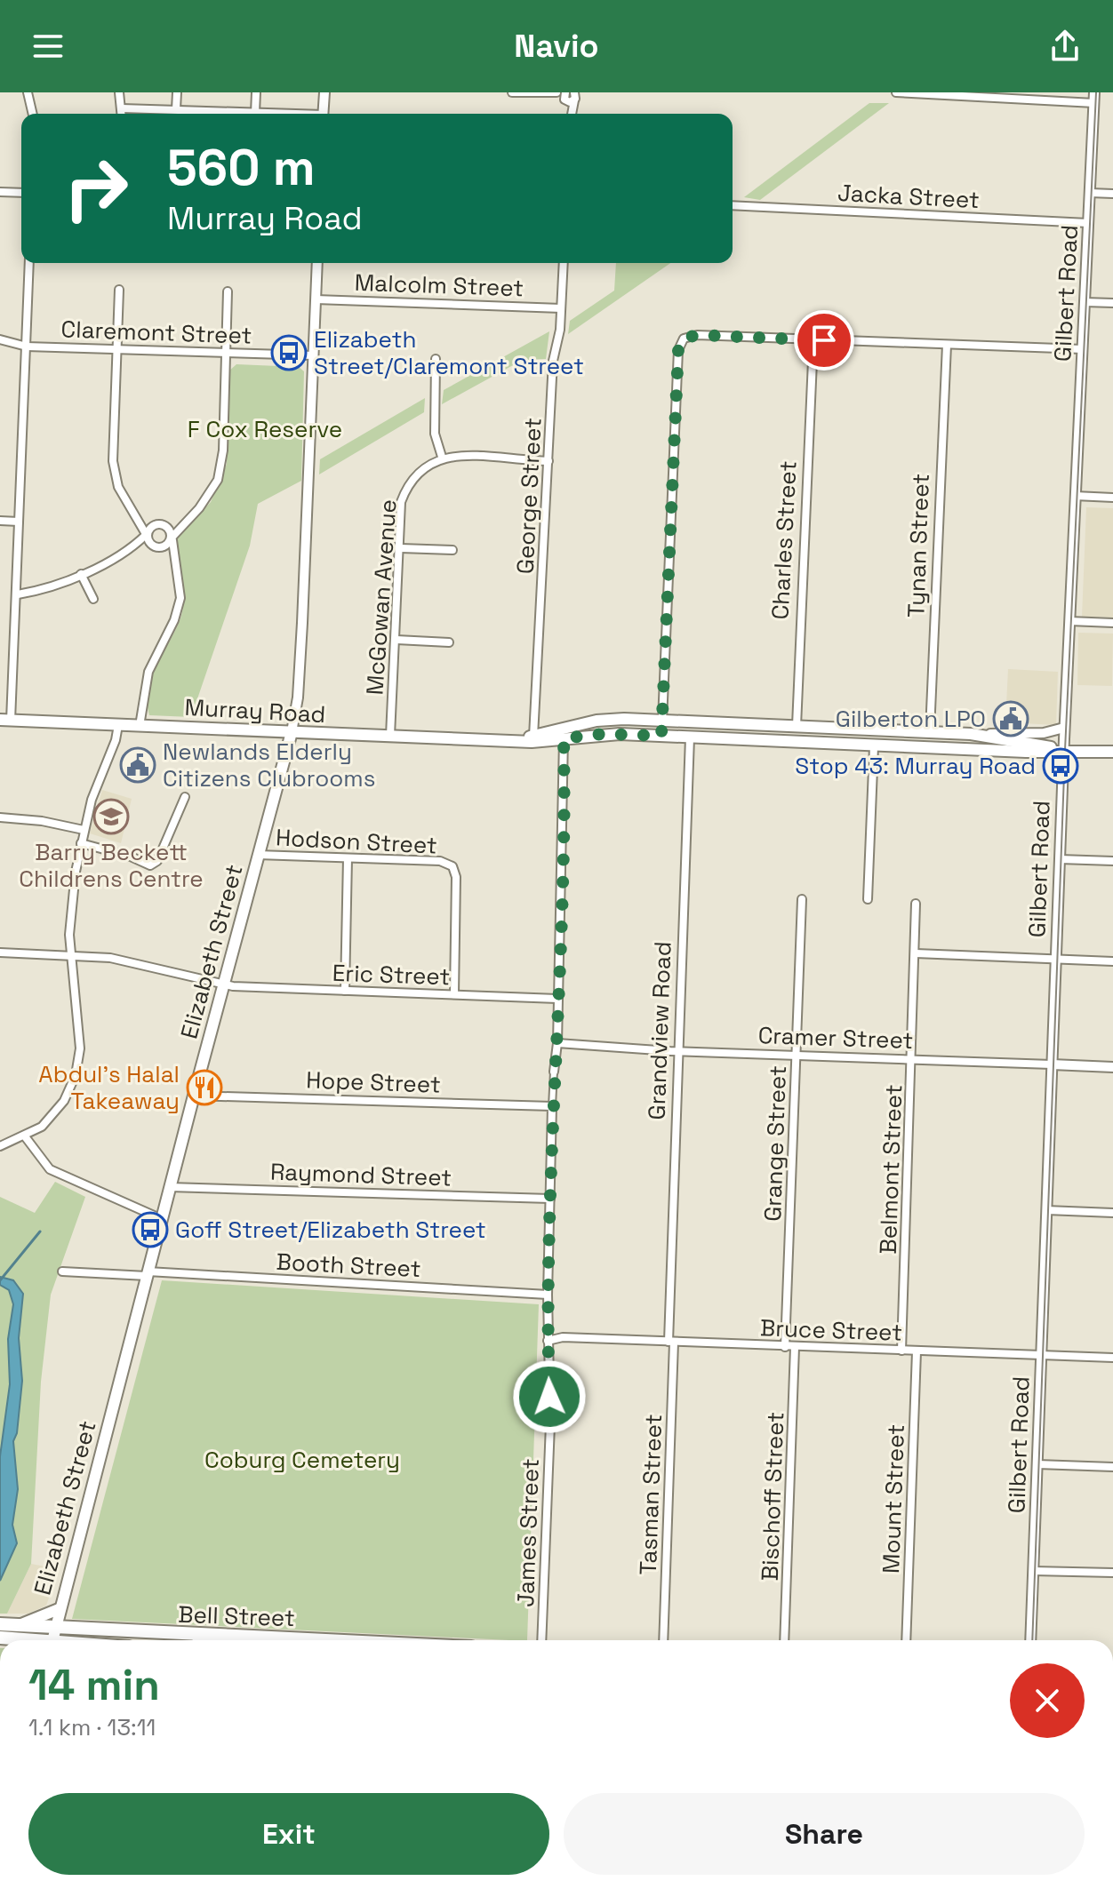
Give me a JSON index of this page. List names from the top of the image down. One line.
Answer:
{"streets":{"highway":["Bell Street"],"main road":["Charles Street","Tynan Street","Murray Road","Elizabeth Street","Grandview Road"],"street":["Jacka Street","Malcolm Street","Gilbert Road","Claremont Street","George Street","McGowan Avenue","Hodson Street","Eric Street","Cramer Street","Hope Street","Grange Street","Belmont Street","Raymond Street","Booth Street","Bruce Street","Tasman Street","Bischoff Street","Mount Street","James Street"]},"crossings":[["Jacka Street","Gilbert Road"],["Malcolm Street","George Street"],["Malcolm Street","Elizabeth Street"],["Gilbert Road","Murray Road"],["Gilbert Road","Cramer Street"],["Gilbert Road","Bruce Street"],["Claremont Street","Elizabeth Street"],["George Street","Murray Road"],["Charles Street","Murray Road"],["Tynan Street","Murray Road"],["McGowan Avenue","Murray Road"],["Murray Road","Elizabeth Street"],["Murray Road","Grandview Road"],["Murray Road","James Street"],["Hodson Street","Elizabeth Street"],["Hodson Street","Eric Street"],["Elizabeth Street","Eric Street"],["Elizabeth Street","Hope Street"],["Elizabeth Street","Raymond Street"],["Elizabeth Street","Booth Street"],["Elizabeth Street","Bell Street"],["Eric Street","James Street"],["Grandview Road","Cramer Street"],["Grandview Road","Bruce Street"],["Grandview Road","Tasman Street"],["Cramer Street","Grange Street"],["Cramer Street","Belmont Street"],["Cramer Street","James Street"],["Hope Street","James Street"],["Grange Street","Bruce Street"],["Belmont Street","Bruce Street"],["Raymond Street","James Street"],["Booth Street","James Street"],["Bruce Street","Tasman Street"],["Bruce Street","Bischoff Street"],["Bruce Street","Mount Street"],["Bruce Street","James Street"]],"parks":["F Cox Reserve","Coburg Cemetery"],"places":{"bus stop":["Elizabeth Street/Claremont Street","Stop 43: Murray Road","Goff Street/Elizabeth Street"],"public building":["Gilberton LPO","Newlands Elderly Citizens Clubrooms"],"school or university":["Barry Beckett Childrens Centre"],"restaurant":["Abdul's Halal Takeaway"]},"page":{"header":"Navio","turn":["560 m","Murray Road"],"heading":["14 min","1.1 km · 13:11"],"buttons":["Exit","Share"]}}
